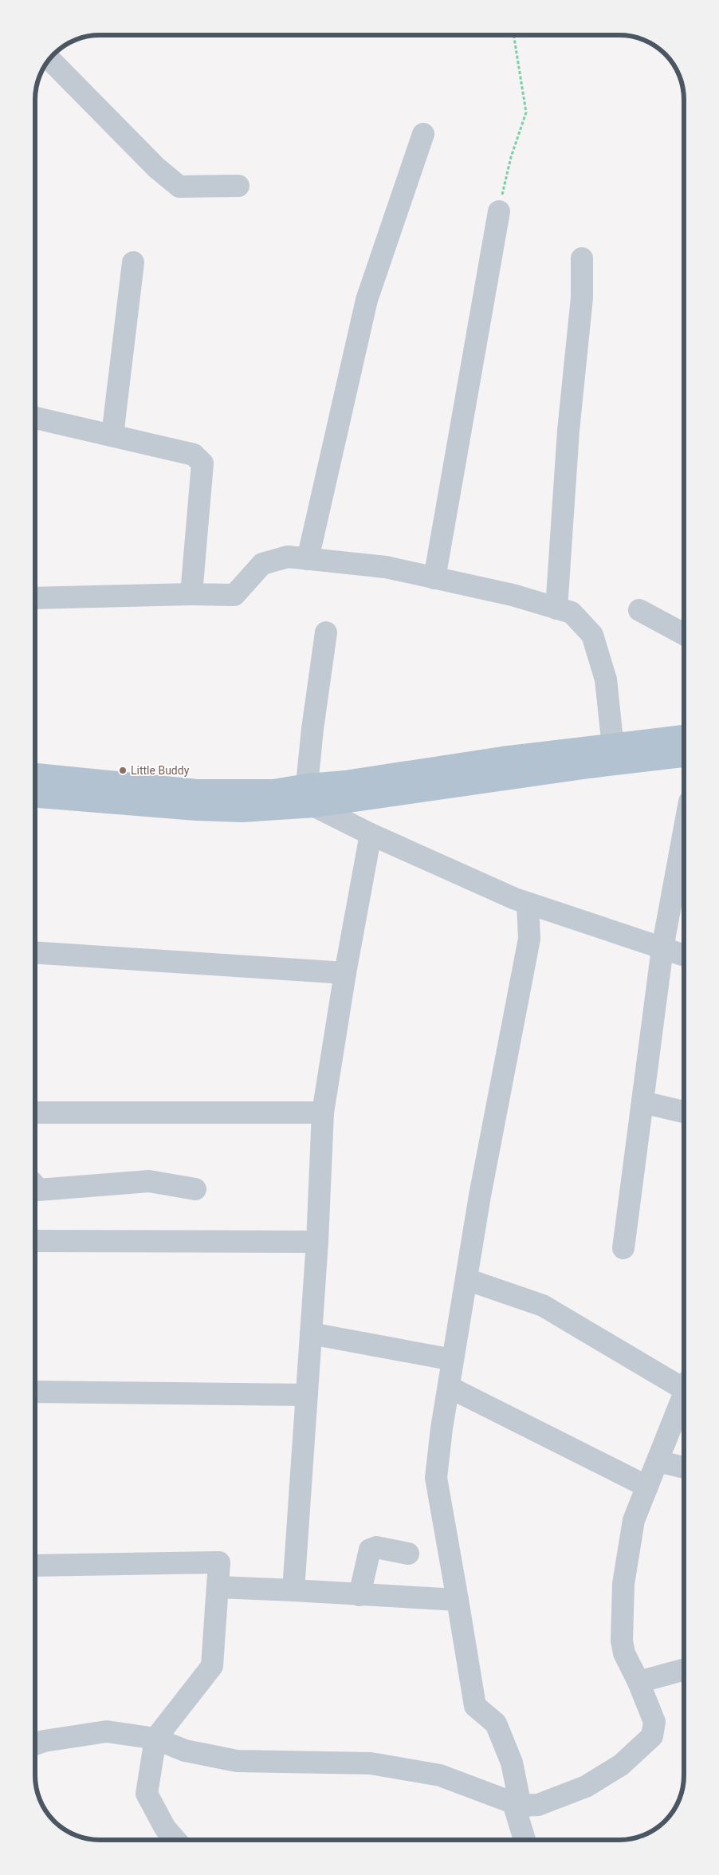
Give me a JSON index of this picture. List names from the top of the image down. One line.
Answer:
{"places":["Little Buddy"]}
